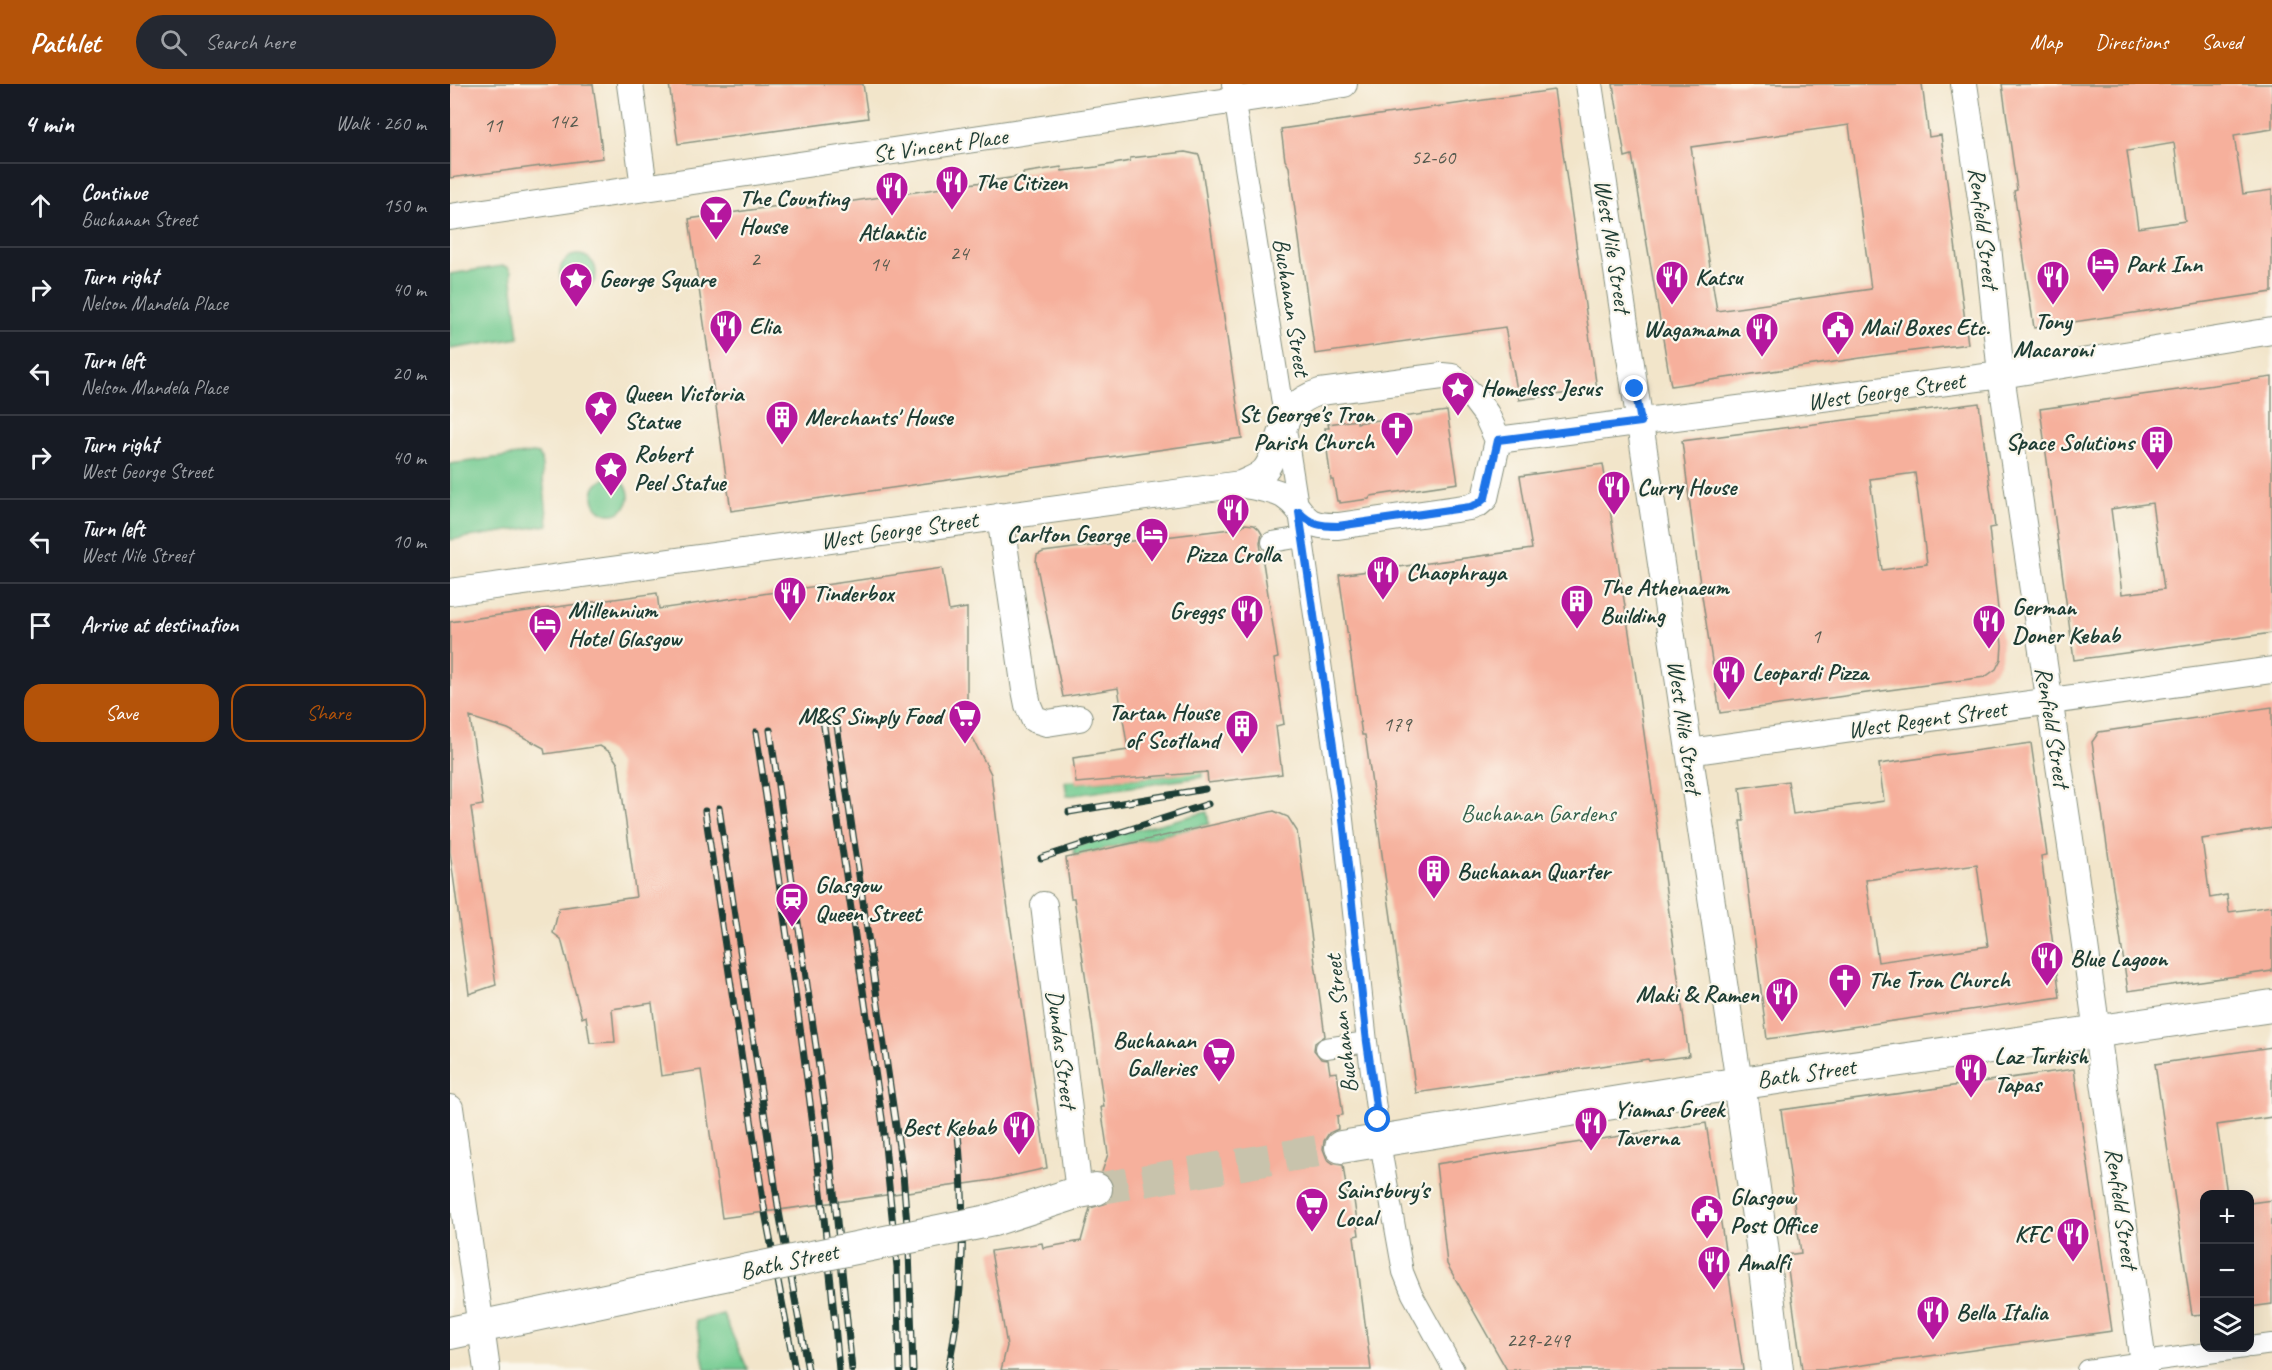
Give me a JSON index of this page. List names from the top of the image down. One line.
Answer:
{"streets":{"street":["St Vincent Place","Renfield Street","West Nile Street","Buchanan Street","West George Street","West Regent Street","Dundas Street","Bath Street"]},"crossings":[["St Vincent Place","Buchanan Street"],["Renfield Street","West George Street"],["Renfield Street","West Regent Street"],["Renfield Street","Bath Street"],["West Nile Street","West George Street"],["West Nile Street","West Regent Street"],["West Nile Street","Bath Street"],["Buchanan Street","West George Street"],["Buchanan Street","Bath Street"],["Dundas Street","Bath Street"]],"parks":["Buchanan Gardens"],"places":{"restaurant":["The Citizen","Atlantic","Katsu","Tony Macaroni","Elia","Wagamama","Curry House","Pizza Crolla","Chaophraya","Tinderbox","Greggs","German Doner Kebab","Leopardi Pizza","Blue Lagoon","Maki & Ramen","Laz Turkish Tapas","Yiamas Greek Taverna","Best Kebab","KFC","Amalfi","Bella Italia"],"bar":["The Counting House"],"hotel":["Park Inn","Carlton George","Millennium Hotel Glasgow"],"place":["George Square","Homeless Jesus","Queen Victoria Statue","Robert Peel Statue"],"public building":["Mail Boxes Etc.","Glasgow Post Office"],"building":["Merchants' House","Space Solutions","The Athenaeum Building","Tartan House of Scotland","Buchanan Quarter"],"church":["St George's Tron Parish Church","The Tron Church"],"supermarket":["M&S Simply Food","Buchanan Galleries","Sainsbury's Local"],"station":["Glasgow Queen Street"]},"house_numbers":["142","11","52-60","24","2","14","1","179","229-249"],"page":{"header":"Pathlet","search":"Search here","nav":["Map","Directions","Saved"],"heading":["4 min","Walk · 260 m"],"list":[["Continue","Buchanan Street","150 m"],["Turn right","Nelson Mandela Place","40 m"],["Turn left","Nelson Mandela Place","20 m"],["Turn right","West George Street","40 m"],["Turn left","West Nile Street","10 m"],"Arrive at destination"],"buttons":["Save","Share"],"map_buttons":["+","−"]}}
